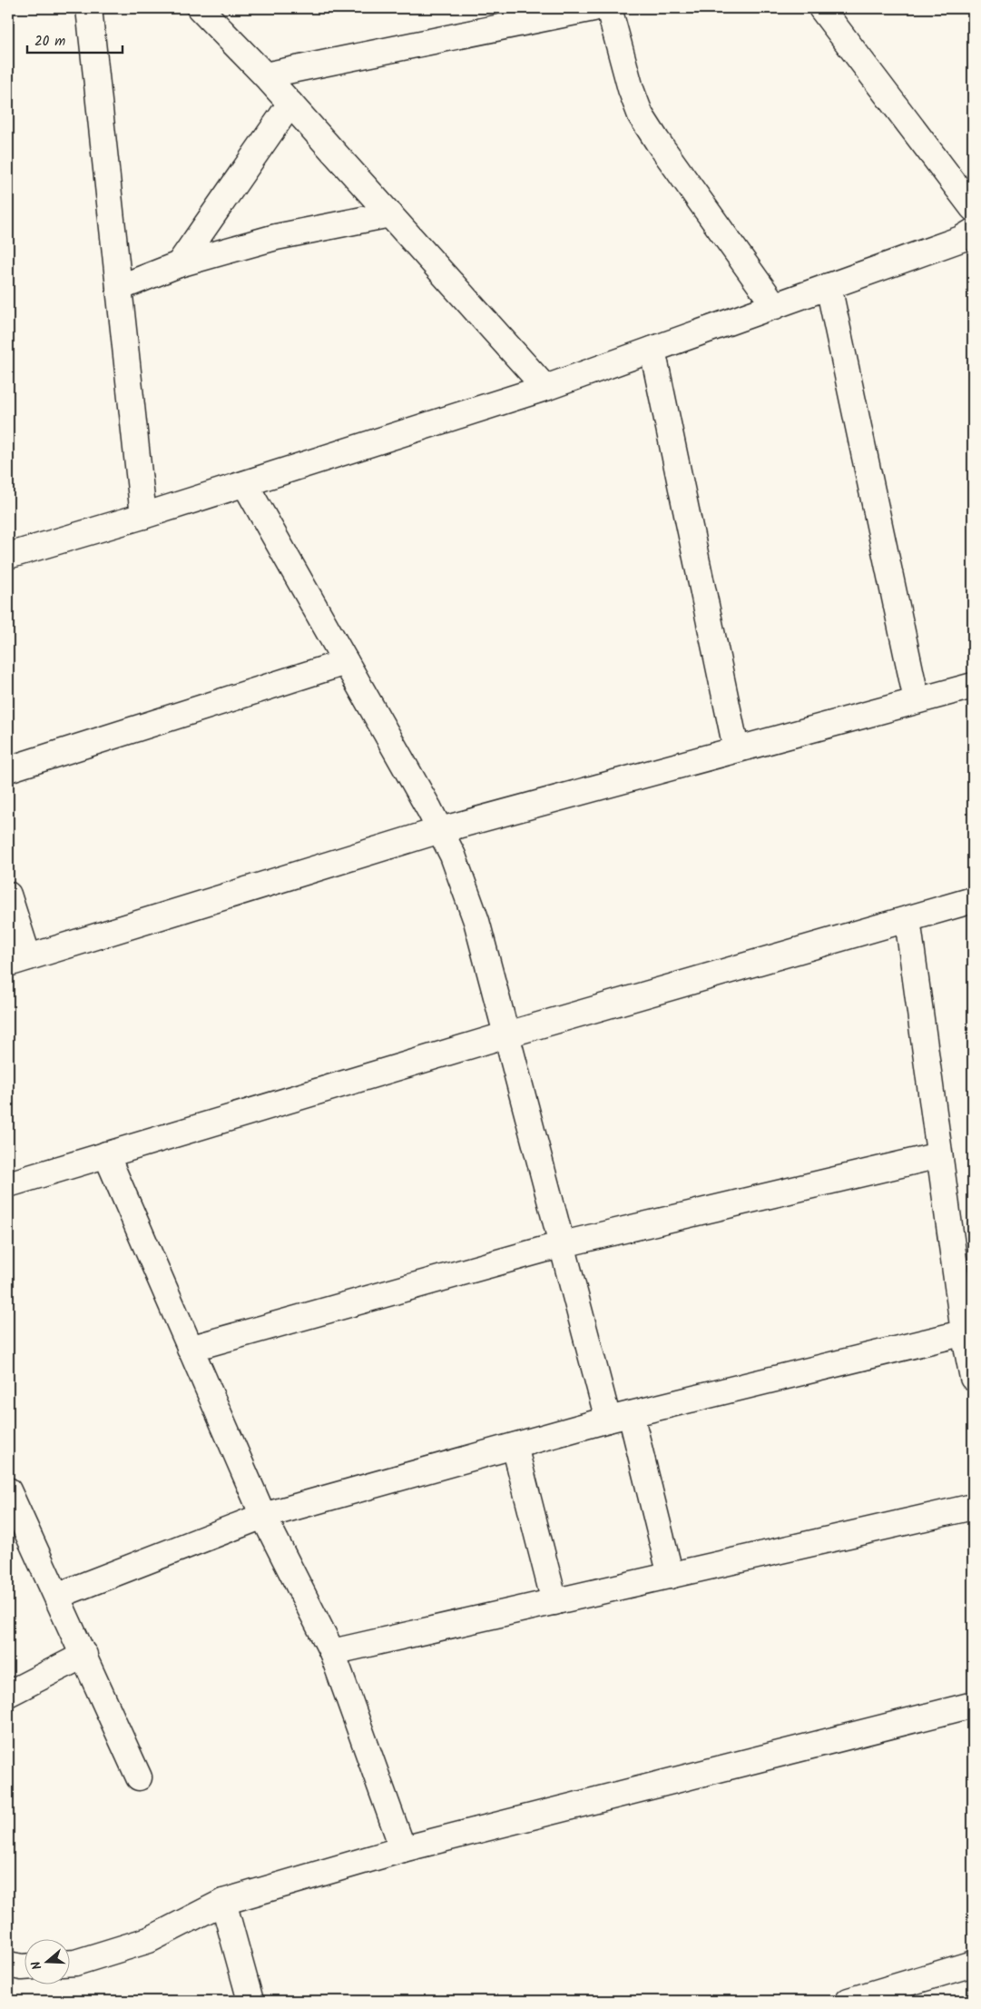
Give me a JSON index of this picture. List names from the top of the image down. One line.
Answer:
{"scale_bar":"20 m","north":"left"}
